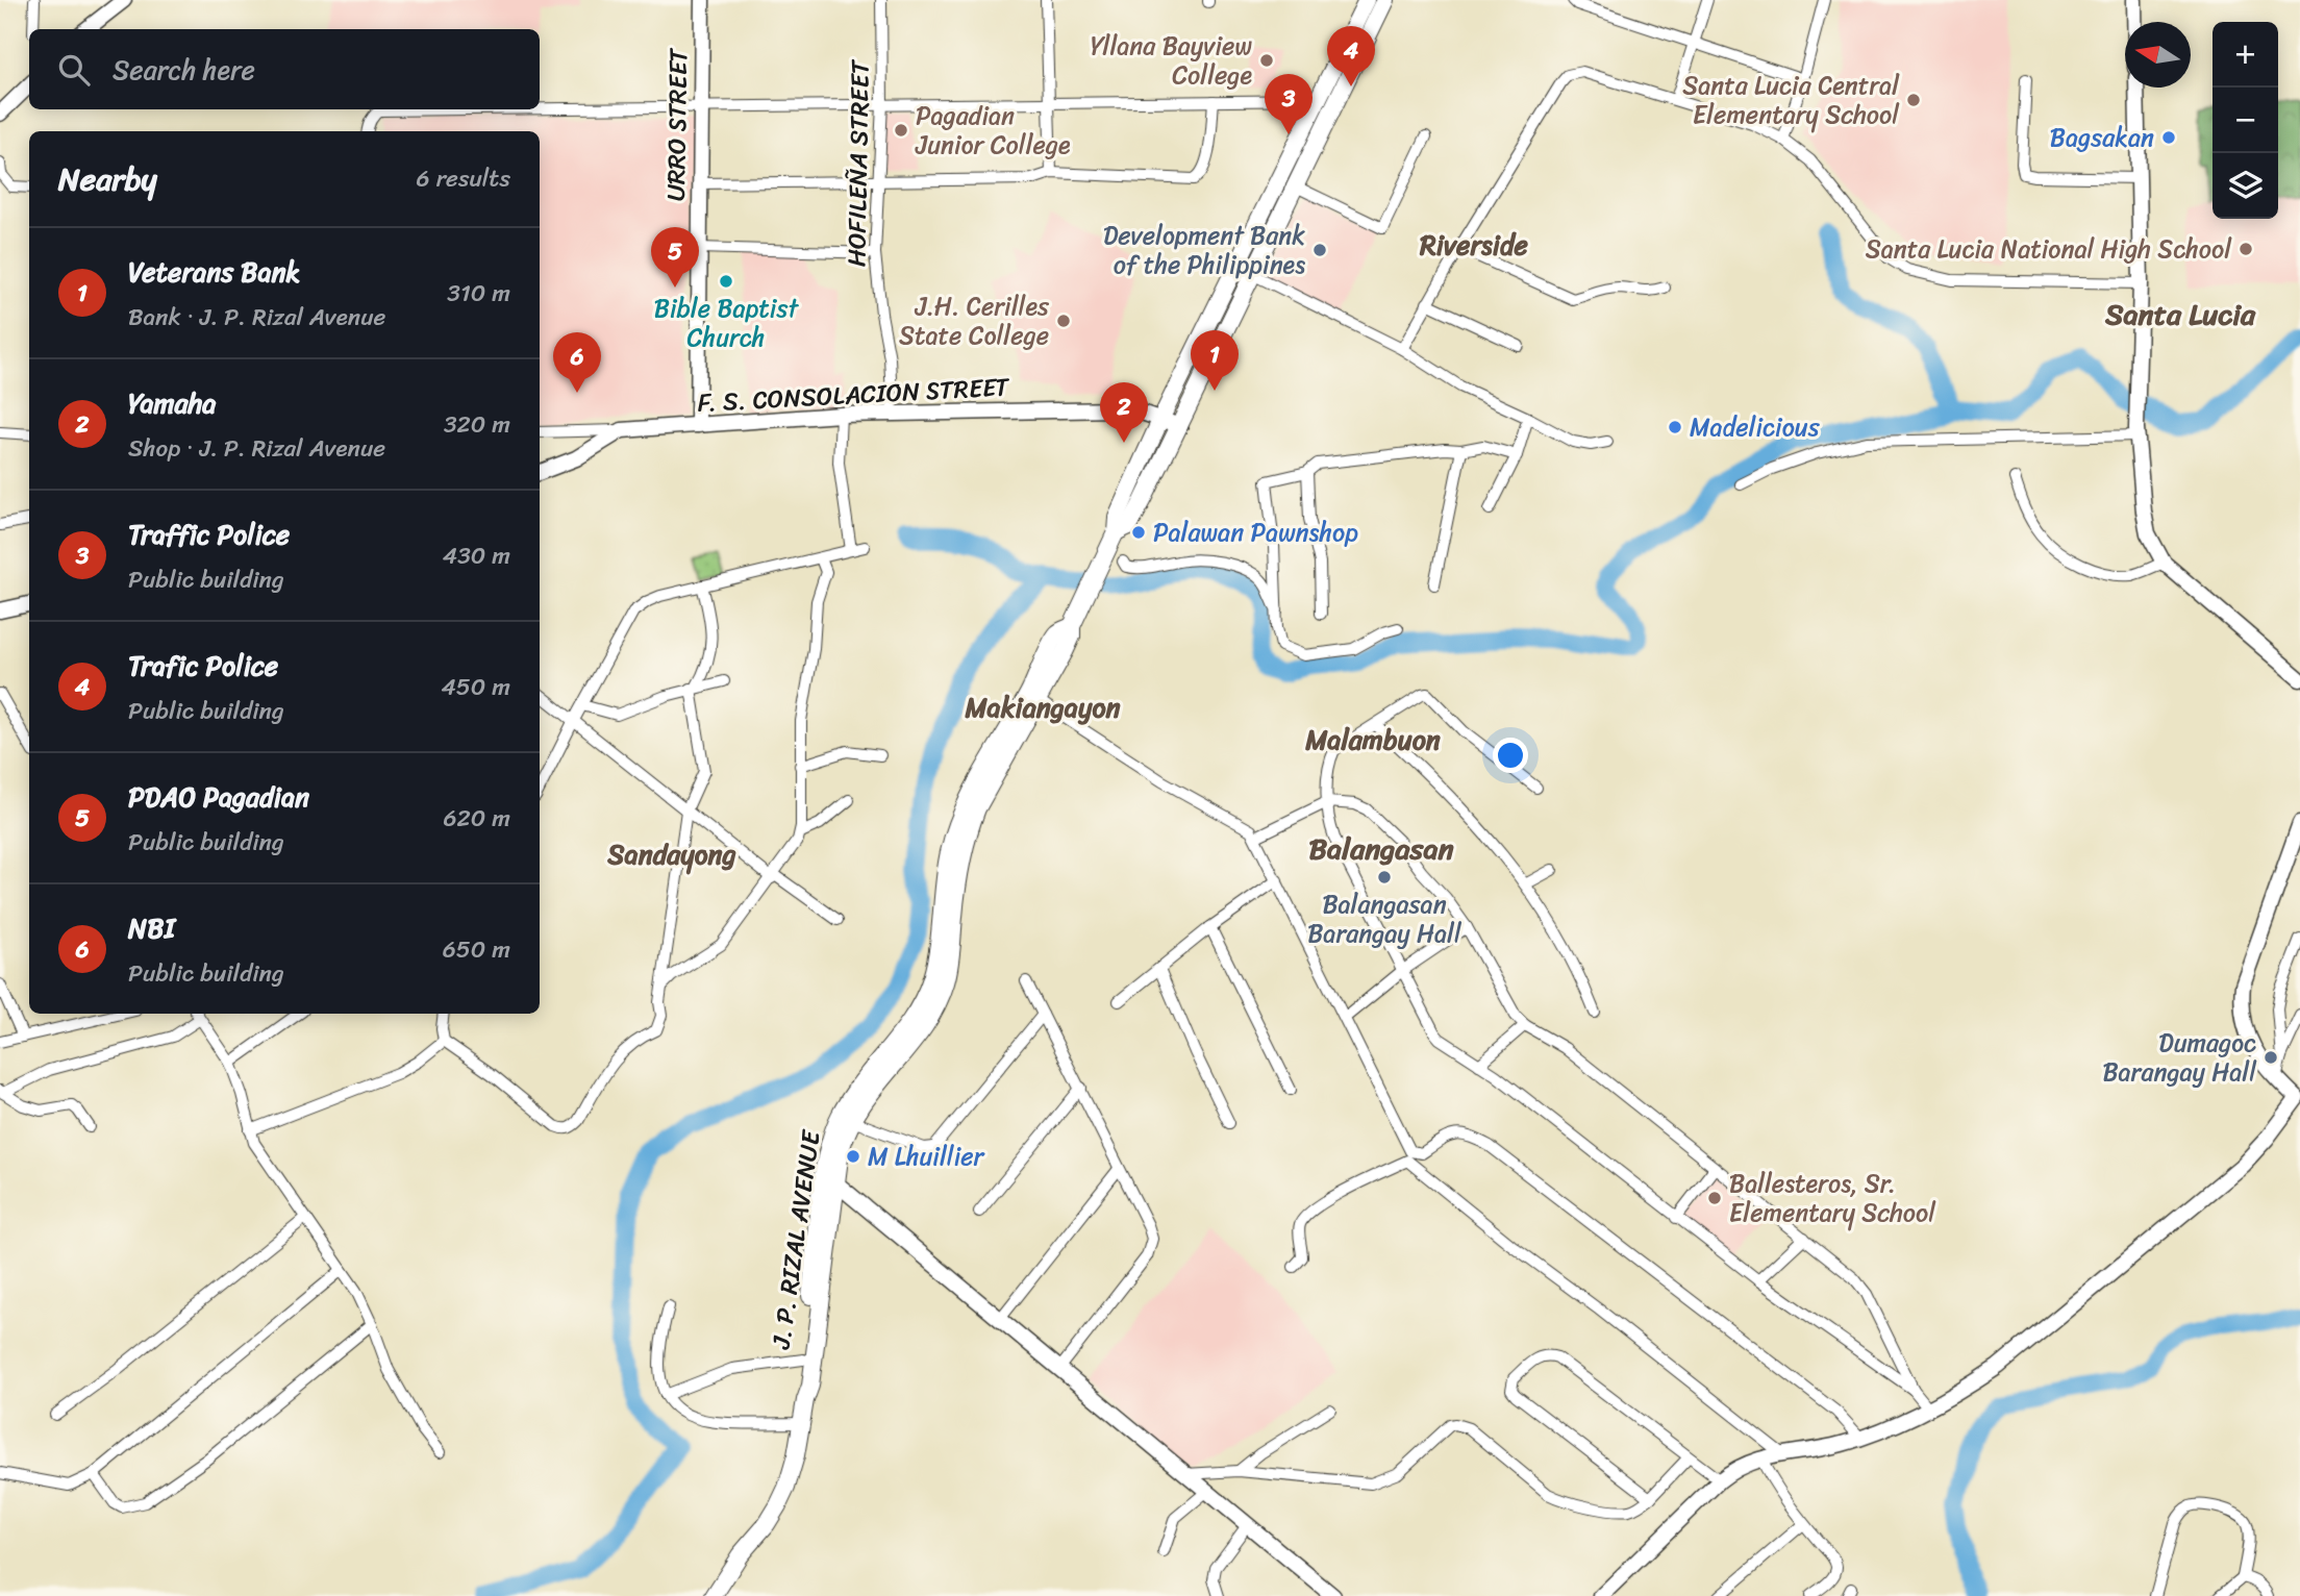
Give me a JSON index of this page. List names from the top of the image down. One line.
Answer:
{"streets":{"main road":["J. P. RIZAL AVENUE"],"street":["URRO STREET","HOFILEÑA STREET","F. S. CONSOLACION STREET"]},"crossings":[["URRO STREET","F. S. CONSOLACION STREET"],["HOFILEÑA STREET","F. S. CONSOLACION STREET"],["F. S. CONSOLACION STREET","J. P. RIZAL AVENUE"]],"districts":["Riverside","Santa Lucia","Makiangayon","Malambuon","Balangasan","Sandayong"],"places":["Yllana Bayview College","Santa Lucia Central Elementary School","Pagadian Junior College","Bagsakan","Santa Lucia National High School","Development Bank of the Philippines","Bible Baptist Church","J.H. Cerilles State College","Madelicious","Palawan Pawnshop","Balangasan Barangay Hall","Dumagoc Barangay Hall","M Lhuillier","Ballesteros, Sr. Elementary School"],"north":"left","page":{"map_buttons":["+","−"],"pins":["4","3","5","1","6","2"],"search":"Search here","heading":["Nearby","6 results"],"list":[{"mark":"1","name":"Veterans Bank","note":"Bank · J. P. Rizal Avenue","value":"310 m"},{"mark":"2","name":"Yamaha","note":"Shop · J. P. Rizal Avenue","value":"320 m"},{"mark":"3","name":"Traffic Police","note":"Public building","value":"430 m"},{"mark":"4","name":"Trafic Police","note":"Public building","value":"450 m"},{"mark":"5","name":"PDAO Pagadian","note":"Public building","value":"620 m"},{"mark":"6","name":"NBI","note":"Public building","value":"650 m"}]}}
